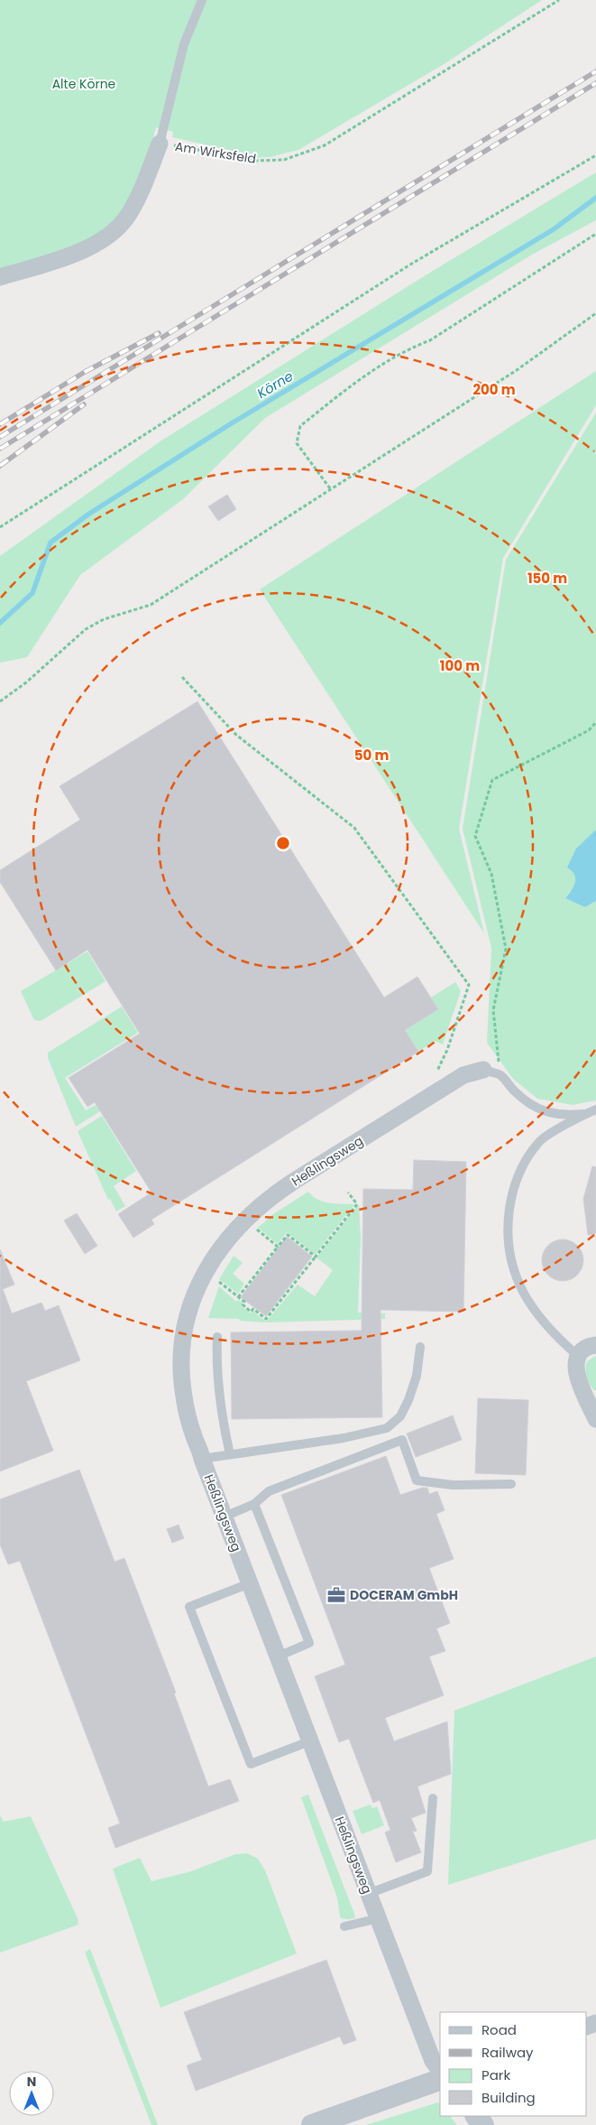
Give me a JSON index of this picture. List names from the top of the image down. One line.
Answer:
{"streets":{"street":["Am Wirksfeld","Heßlingsweg"]},"water":["Körne"],"parks":["Alte Körne"],"places":{"office":["DOCERAM GmbH"]},"legend":["Road","Railway","Park","Building"],"north":"top","rings":["200 m","150 m","100 m","50 m"]}
